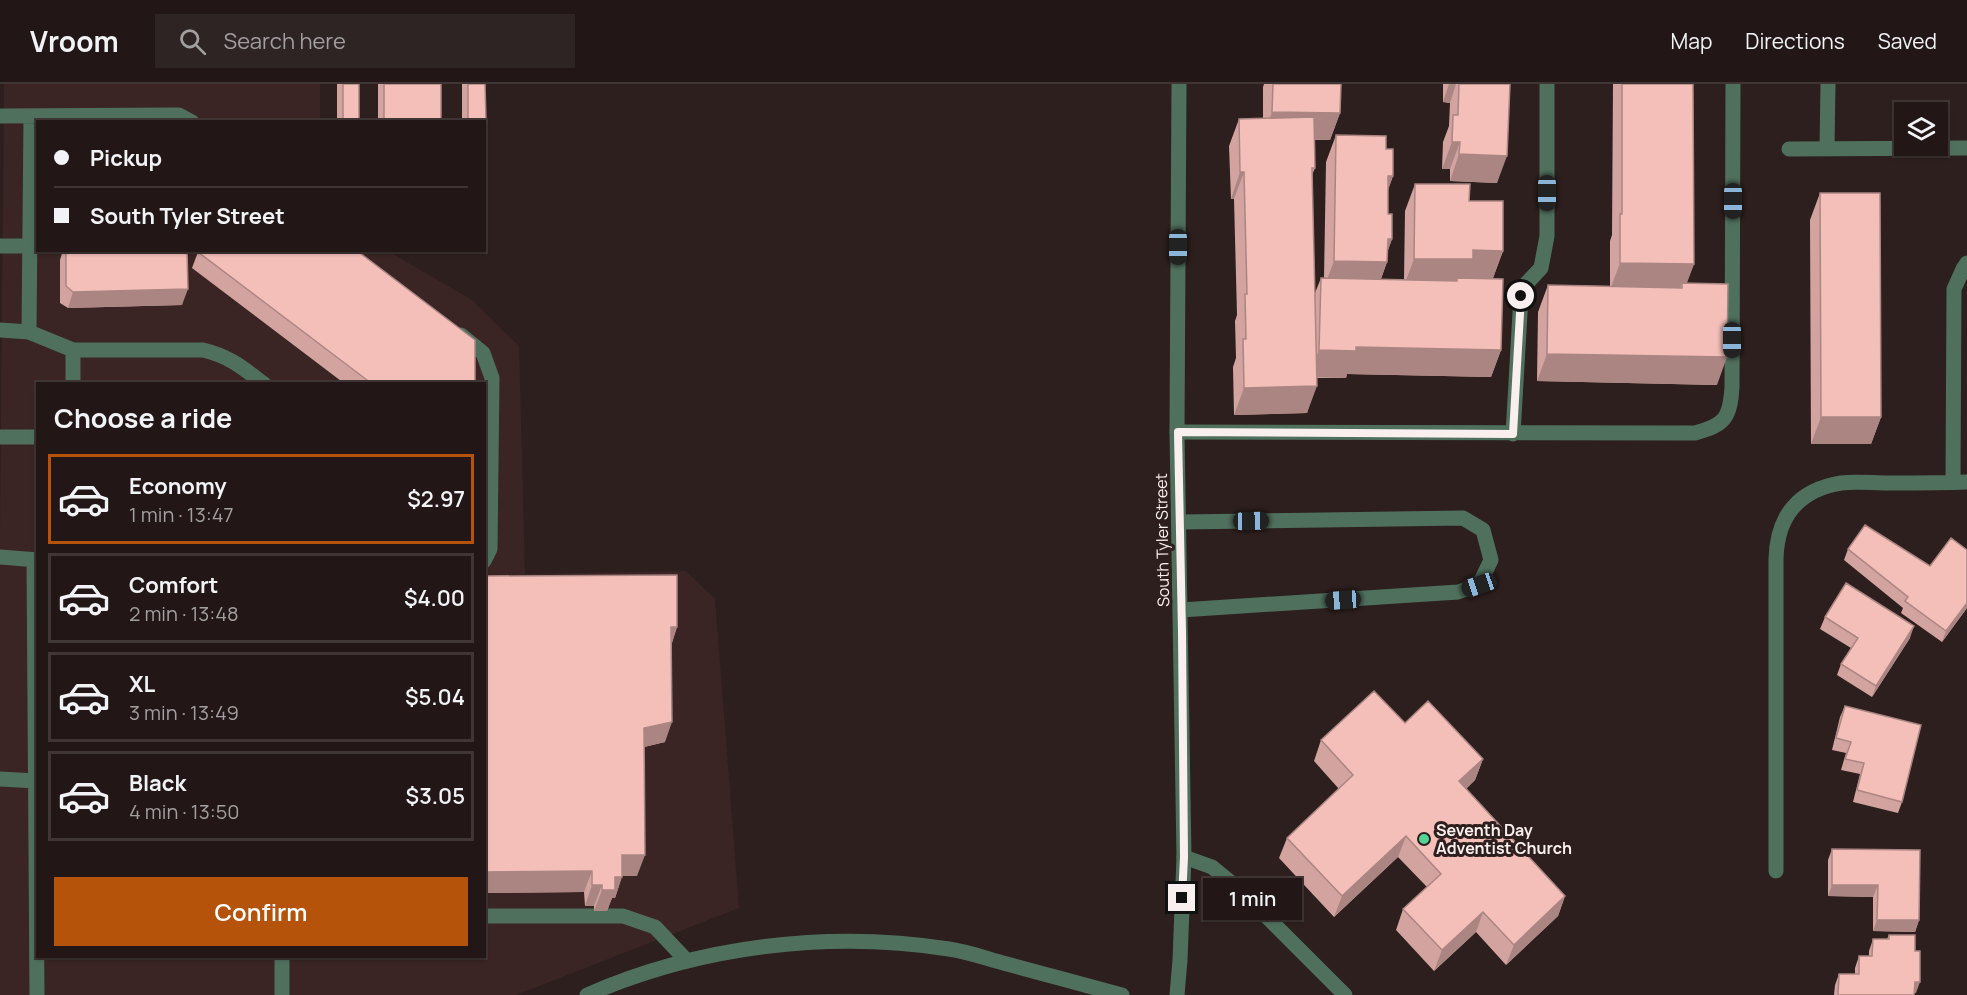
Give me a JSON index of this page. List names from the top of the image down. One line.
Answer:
{"streets":{"street":["South Tyler Street"]},"places":["Seventh Day Adventist Church"],"page":{"header":"Vroom","search":"Search here","nav":["Map","Directions","Saved"],"banner":["Pickup","South Tyler Street"],"heading":"Choose a ride","list":[{"name":"Economy","note":"1 min · 13:47","value":"$2.97"},{"name":"Comfort","note":"2 min · 13:48","value":"$4.00"},{"name":"XL","note":"3 min · 13:49","value":"$5.04"},{"name":"Black","note":"4 min · 13:50","value":"$3.05"}],"buttons":"Confirm","bubble":"1 min"}}
